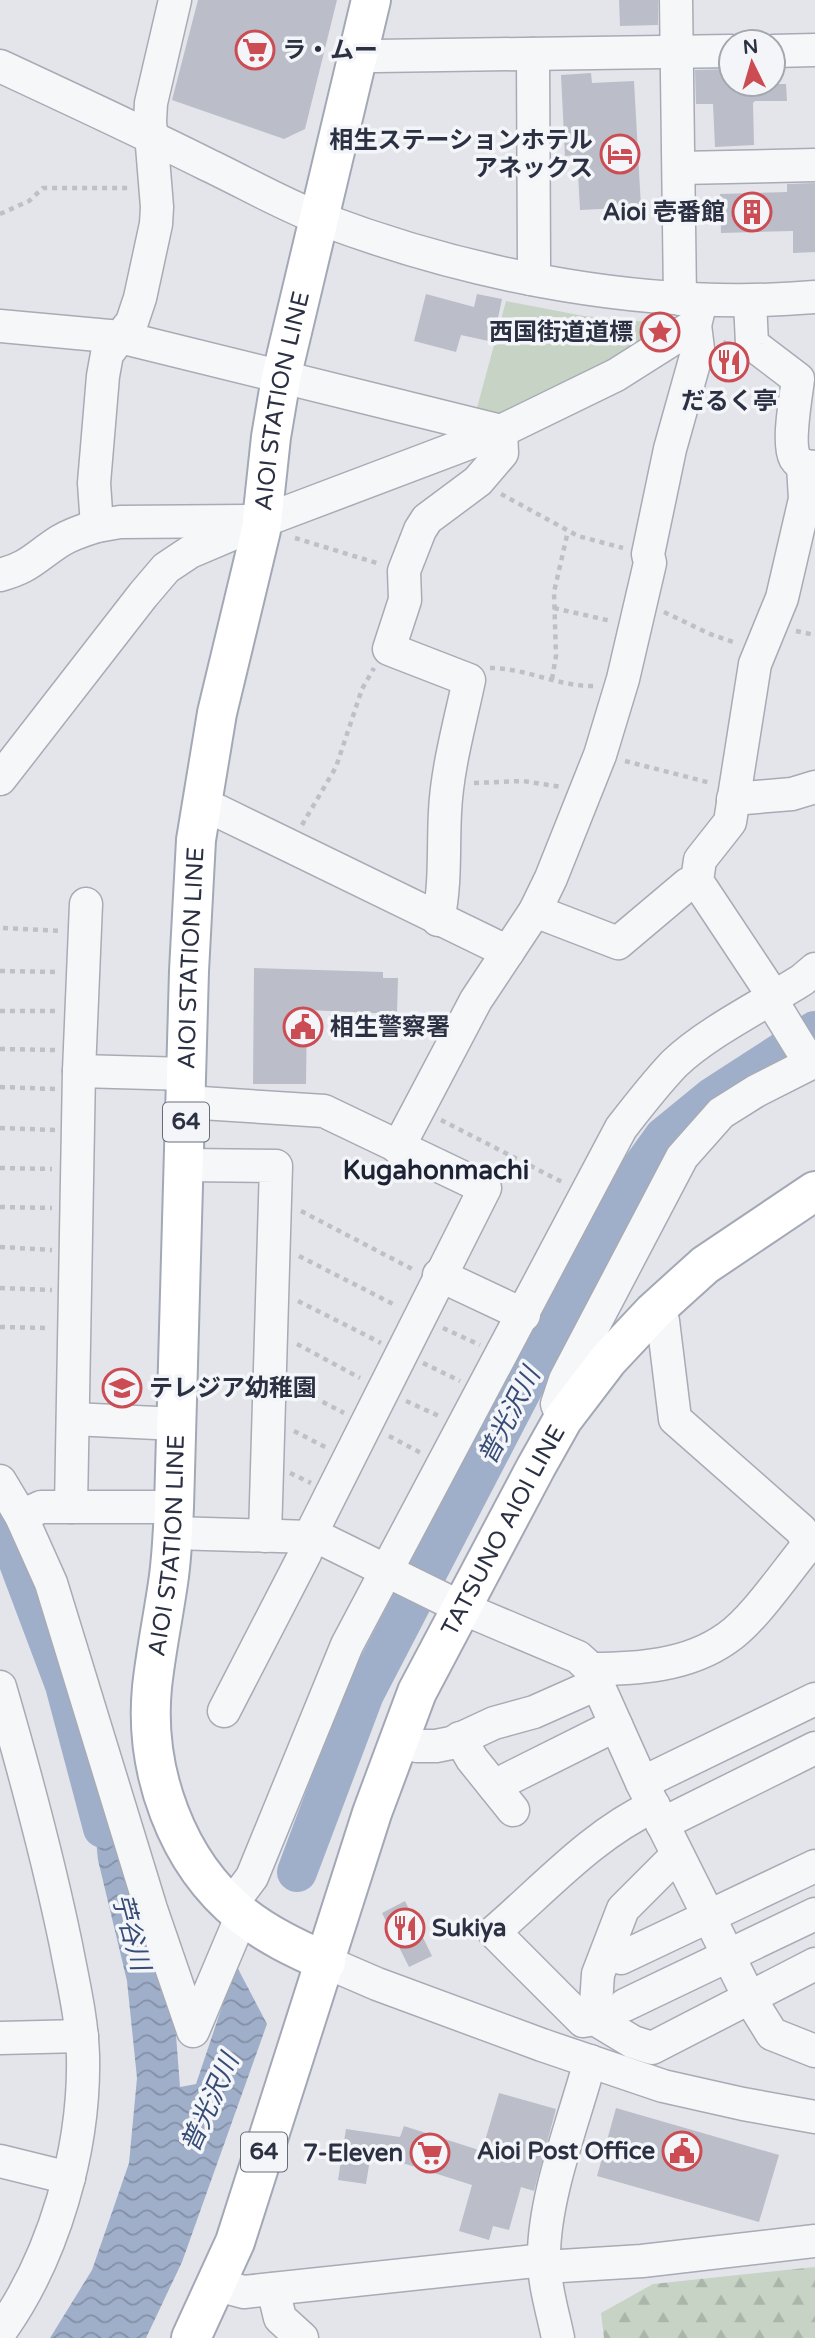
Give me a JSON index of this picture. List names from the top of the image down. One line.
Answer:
{"streets":{"main road":["AIOI STATION LINE","64","TATSUNO AIOI LINE"]},"crossings":[["AIOI STATION LINE","64"],["AIOI STATION LINE","TATSUNO AIOI LINE"],["64","TATSUNO AIOI LINE"]],"districts":["Kugahonmachi"],"water":["普光沢川","苧谷川"],"places":{"supermarket":["ラ・ムー","7-Eleven"],"hotel":["相生ステーションホテル アネックス"],"building":["Aioi 壱番館"],"place":["西国街道道標"],"restaurant":["だるく亭","Sukiya"],"public building":["相生警察署","Aioi Post Office"],"school or university":["テレジア幼稚園"]},"north":"top"}
